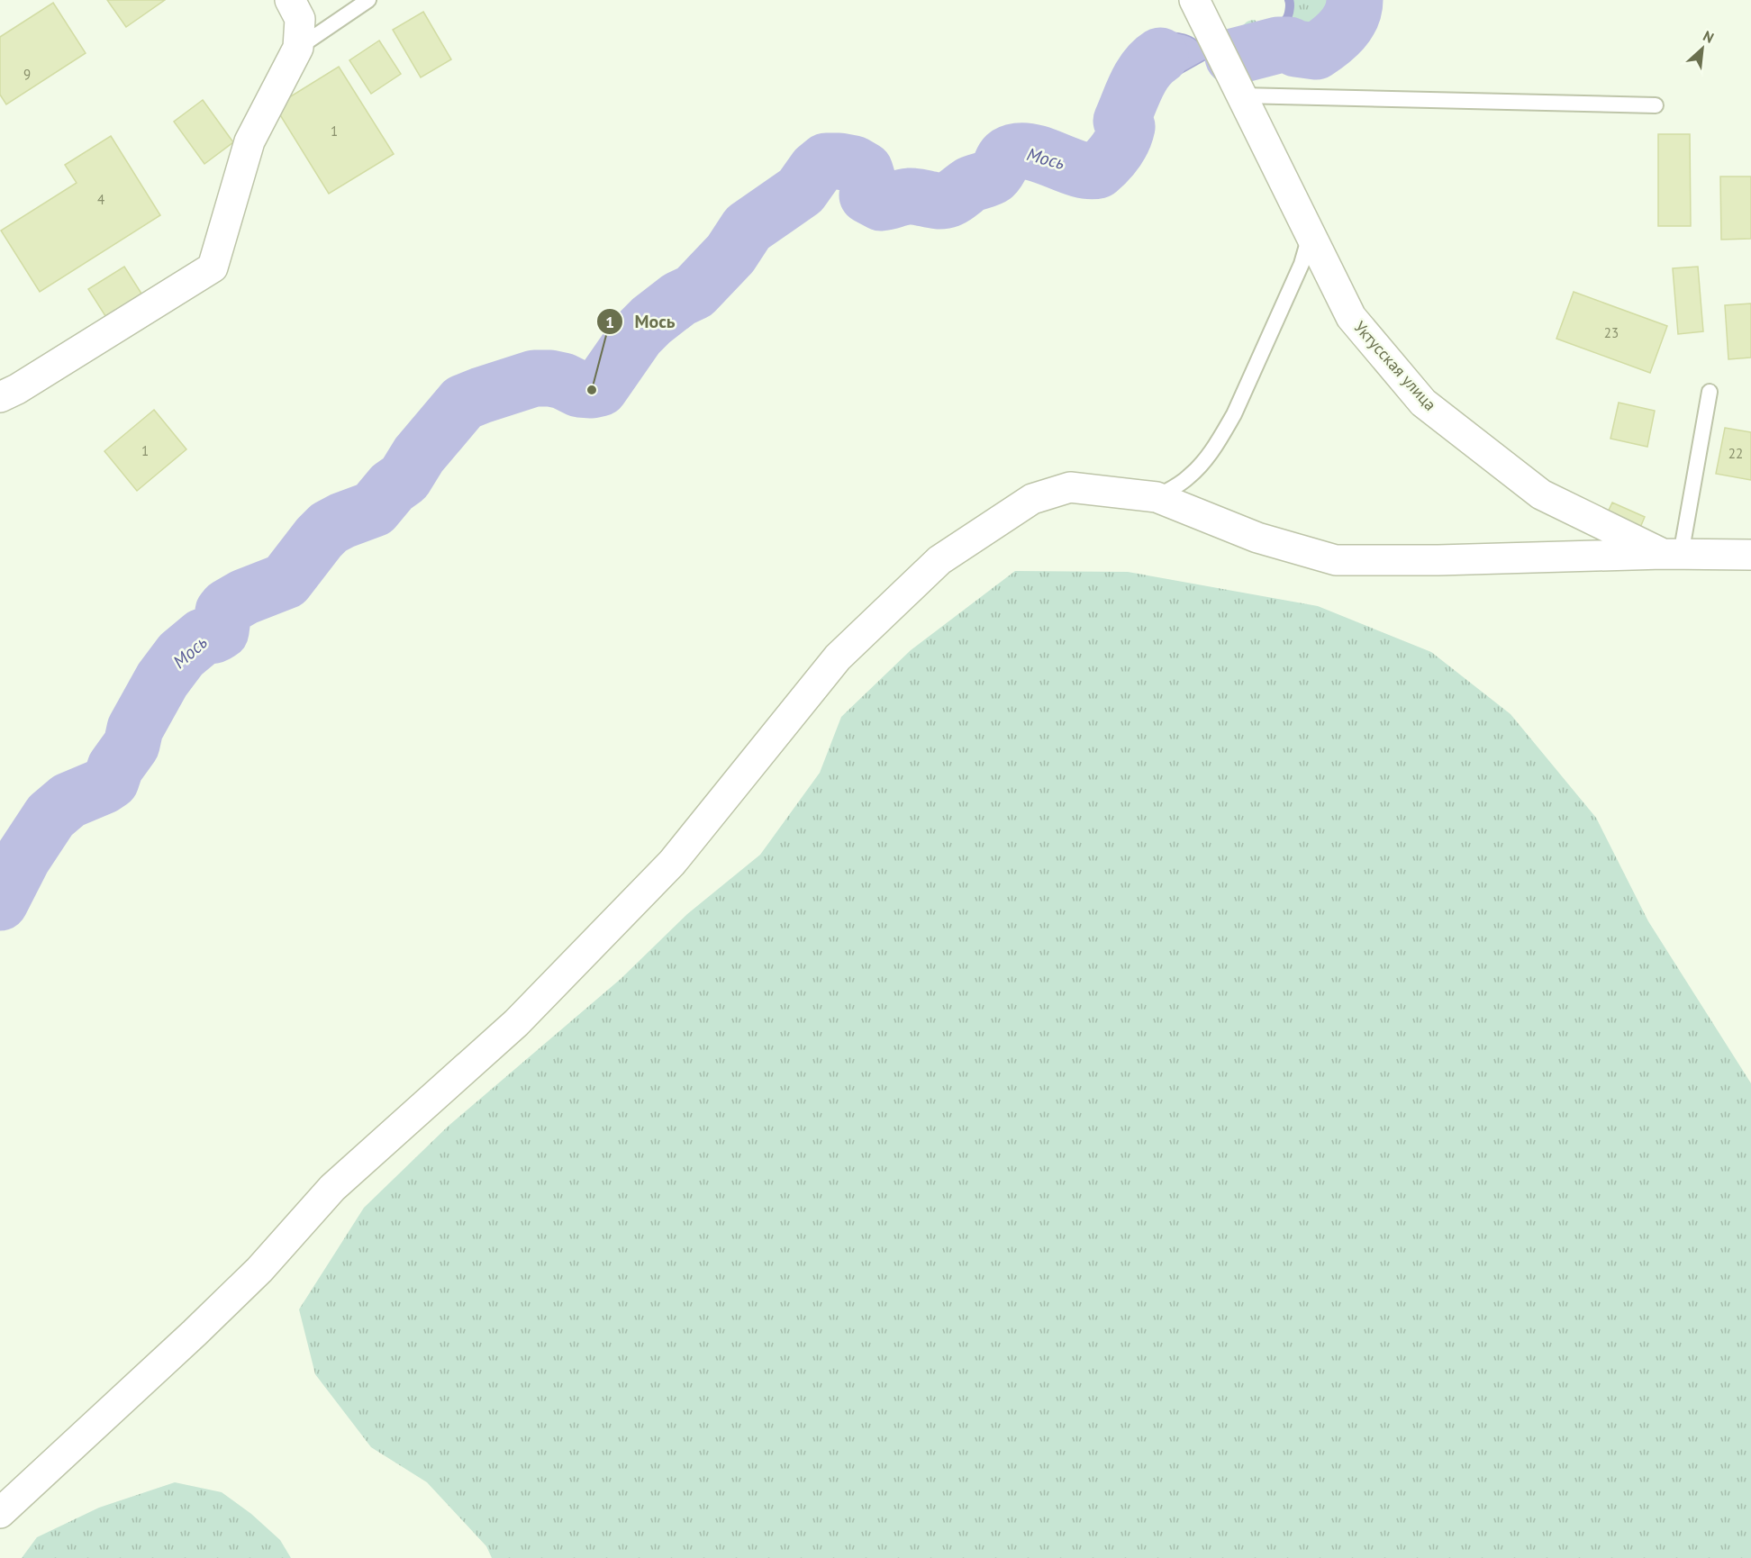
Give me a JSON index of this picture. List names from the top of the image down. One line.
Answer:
{"streets":{"street":["Уктусская улица"]},"water":["Мось"],"places":["Мось"],"house_numbers":["9","1","4","23","1","22"],"north":"top right"}
